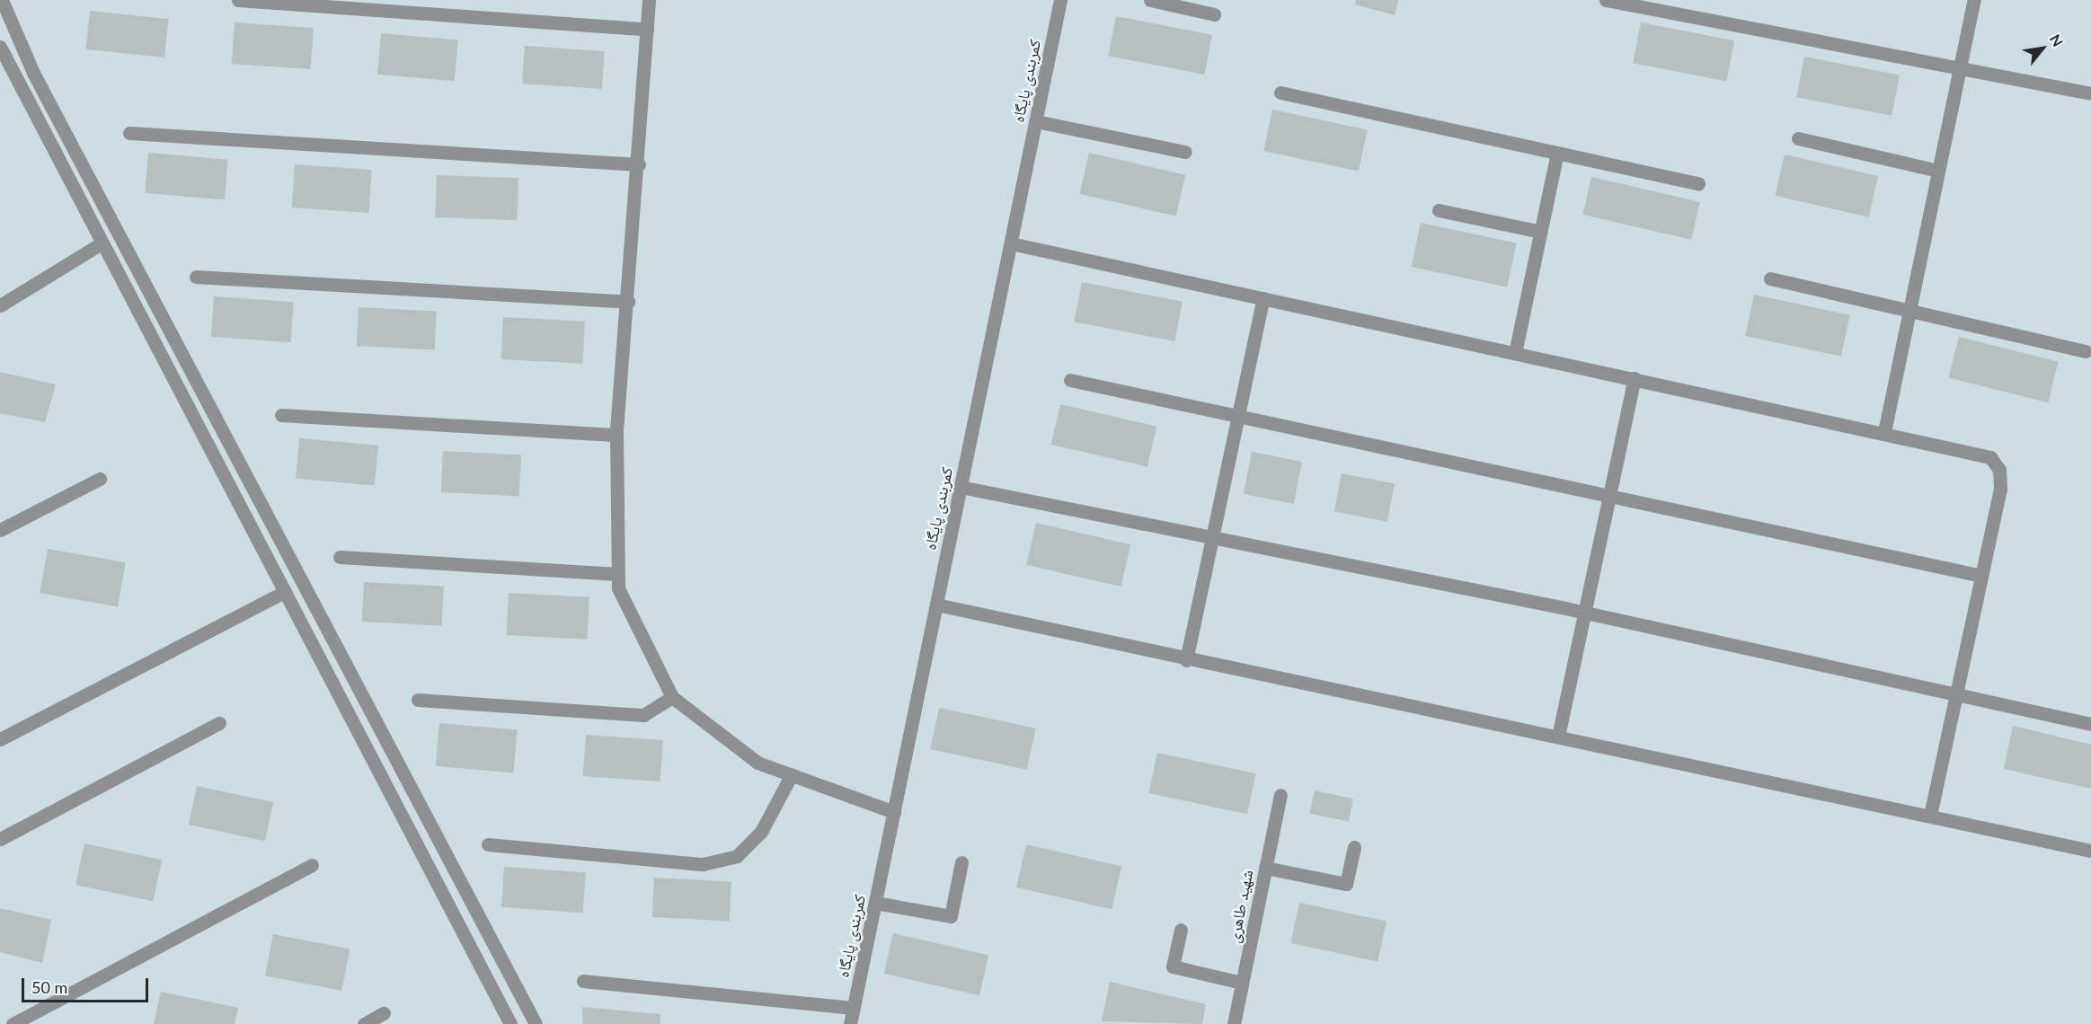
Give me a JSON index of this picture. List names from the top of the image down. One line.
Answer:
{"streets":{"street":["کمربندی پایگاه","شهید طاهری"]},"scale_bar":"50 m","north":"top right"}
